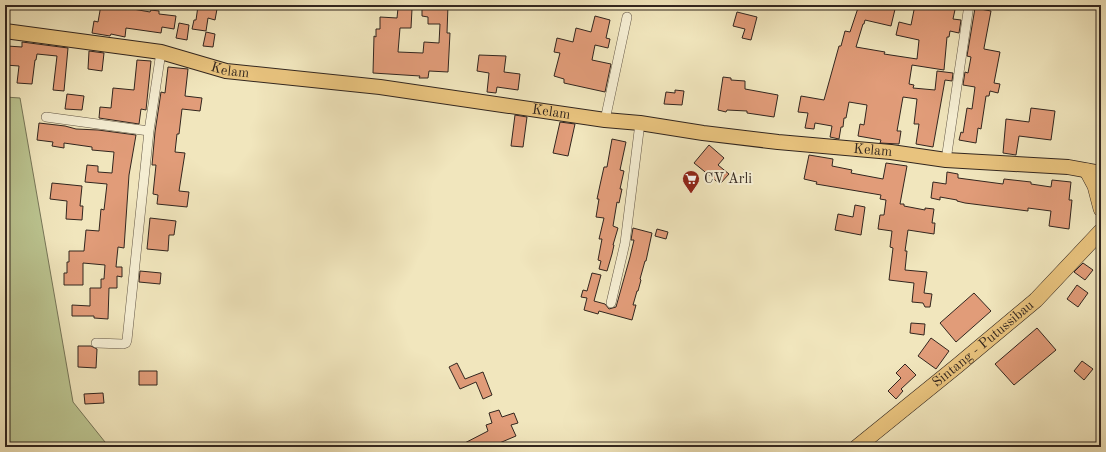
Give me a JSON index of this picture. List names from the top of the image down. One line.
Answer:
{"streets":{"highway":["Sintang - Putussibau"],"main road":["Kelam"]},"places":{"supermarket":["CV Arli"]}}
